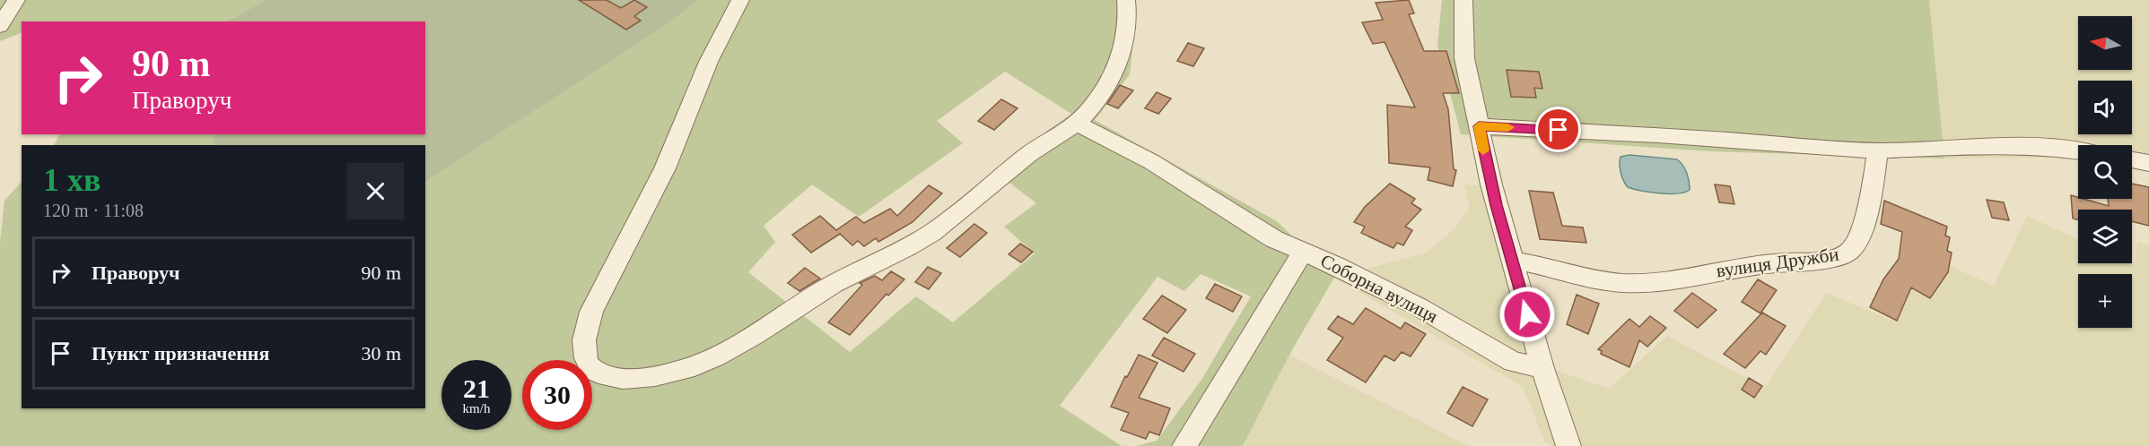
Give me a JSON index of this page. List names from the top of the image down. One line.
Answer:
{"streets":{"street":["вулиця Дружби","Соборна вулиця"]},"north":"left","page":{"map_buttons":"+","turn":["90 m","Праворуч"],"heading":["1 хв","120 m · 11:08"],"list":[{"name":"Праворуч","value":"90 m"},{"name":"Пункт призначення","value":"30 m"}],"speed":"21 km/h","limit":"30"}}
